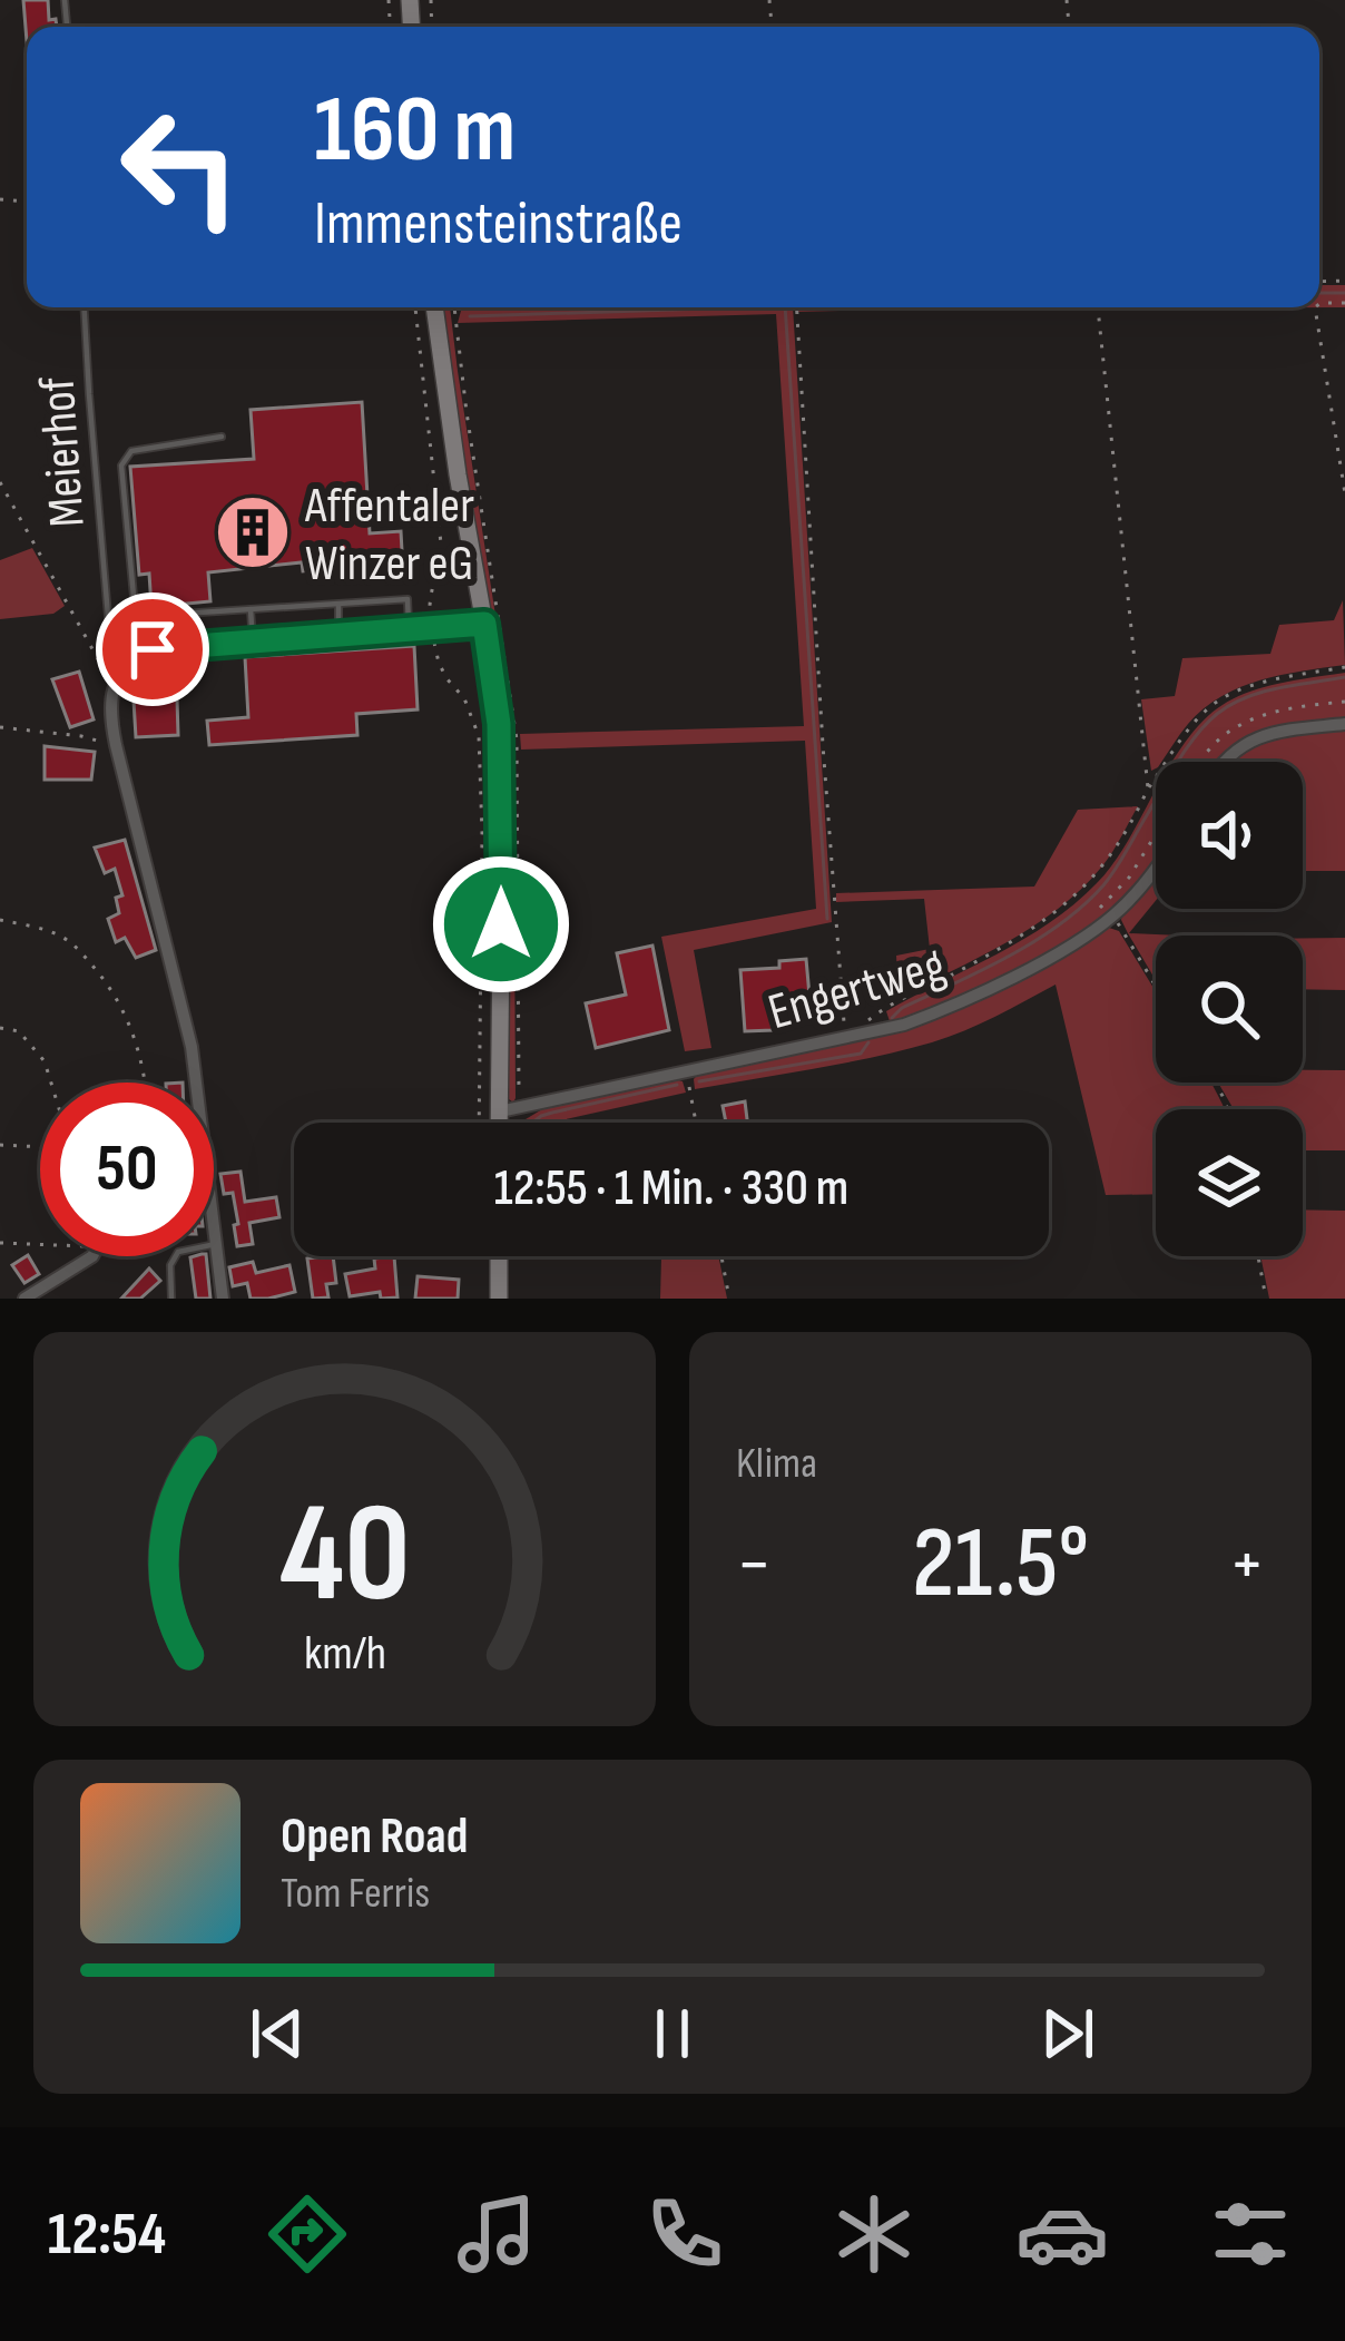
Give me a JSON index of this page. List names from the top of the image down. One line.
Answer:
{"streets":{"street":["Engertweg"],"lane":["Meierhof"]},"places":{"building":["Affentaler Winzer eG"]},"page":{"turn":["160 m","Immensteinstraße"],"limit":"50","trip":"12:55 · 1 Min. · 330 m","tile":"Klima","heat":["−","21.5°","+"],"song":["Open Road","Tom Ferris"],"tabs":"12:54","gauge":["40","km/h"]}}
